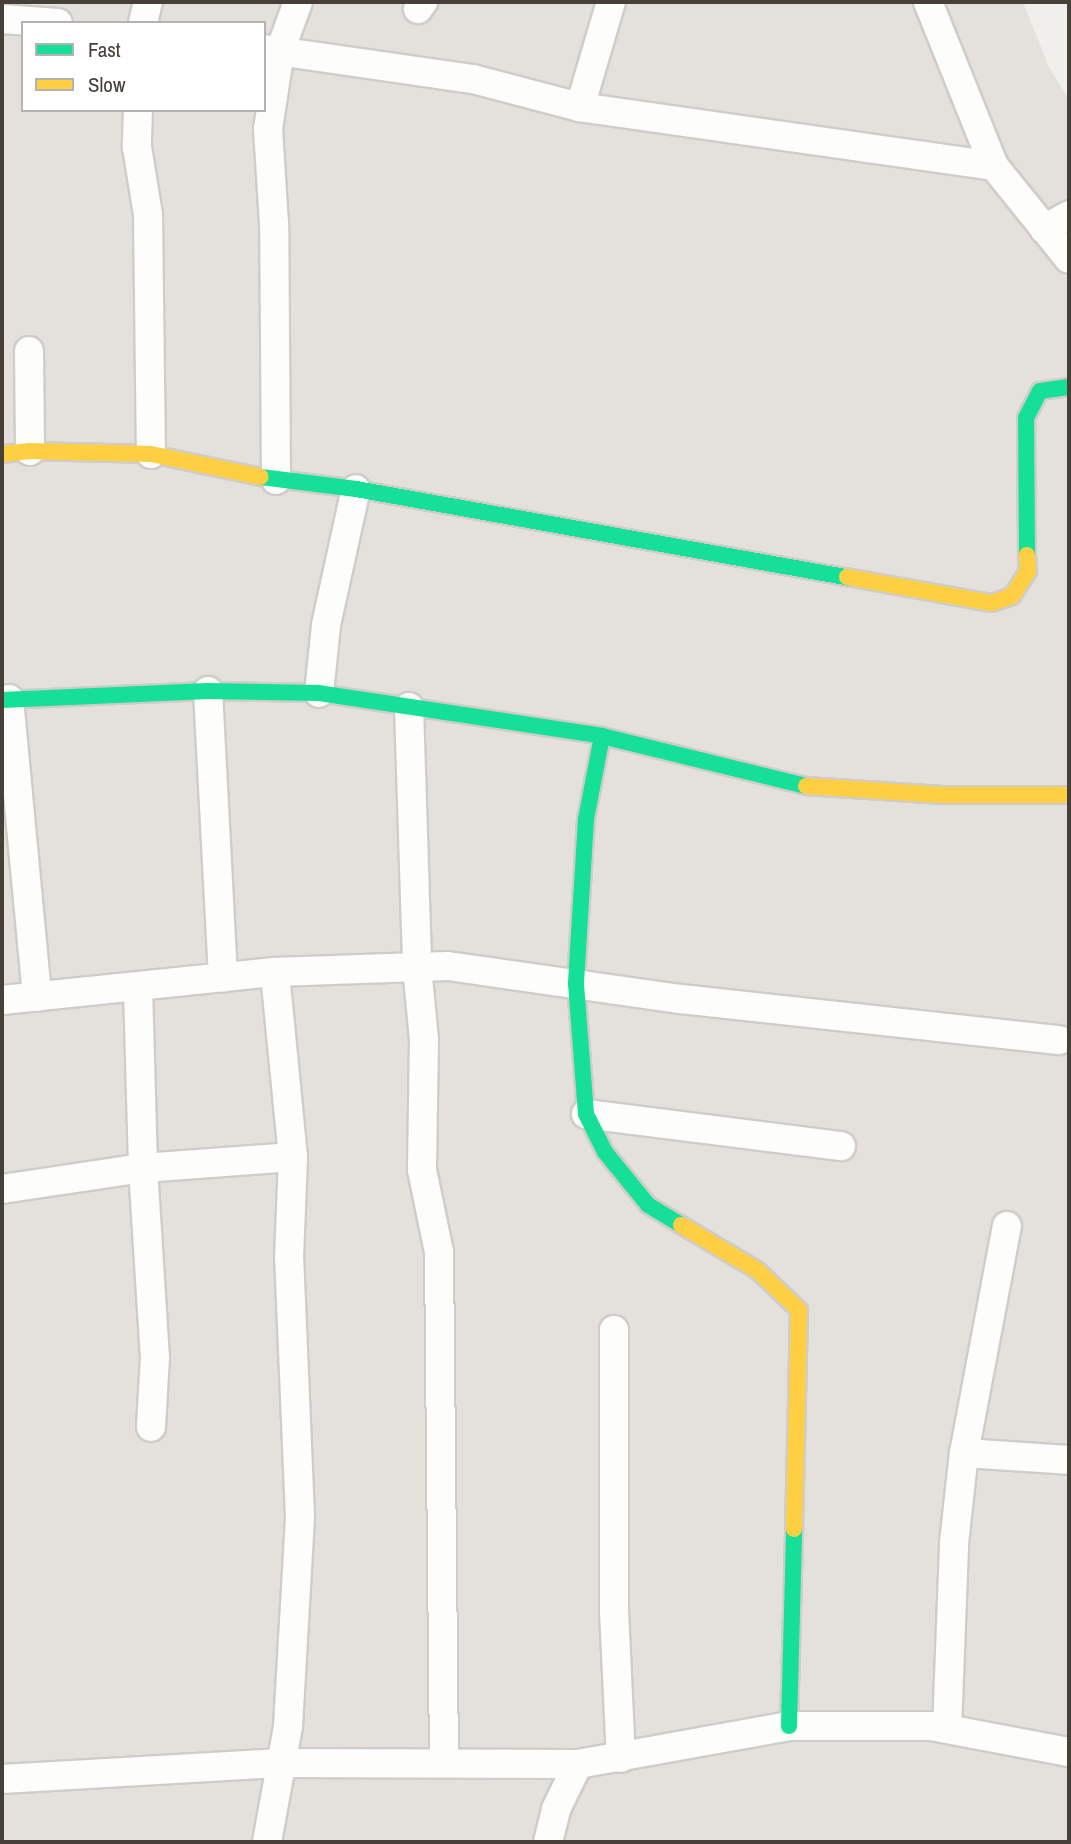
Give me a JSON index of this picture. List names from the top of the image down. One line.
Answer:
{"legend":["Fast","Slow"]}
